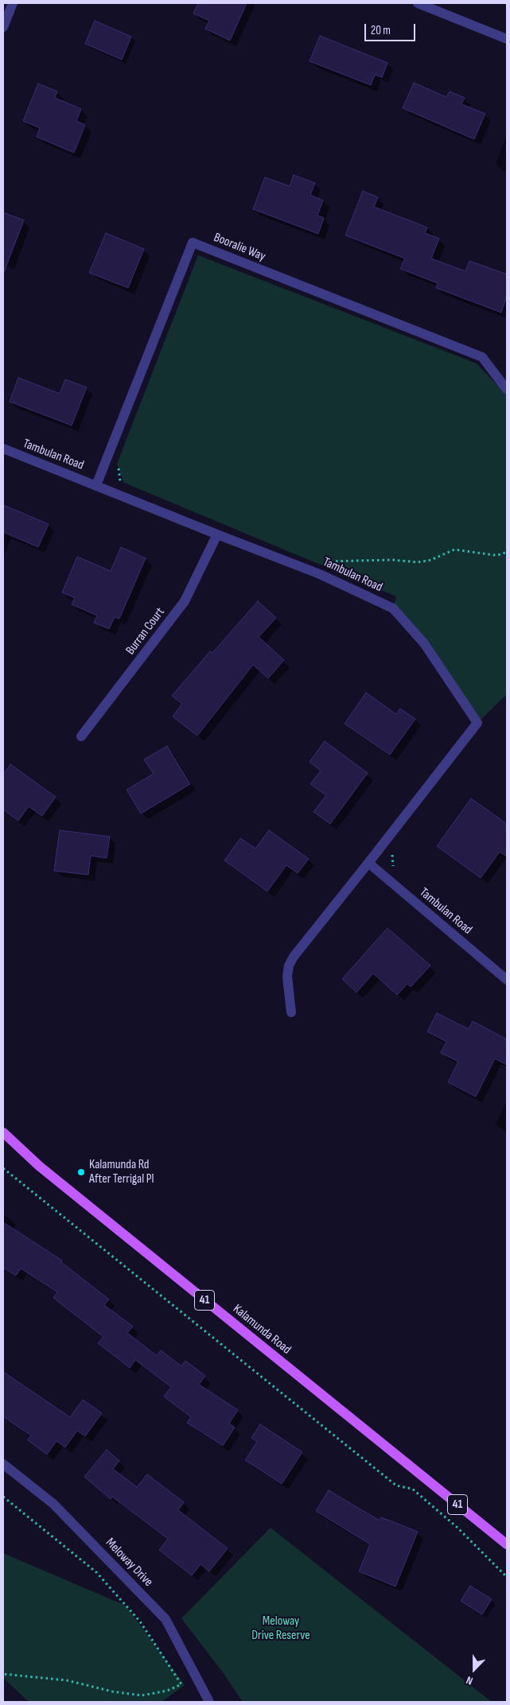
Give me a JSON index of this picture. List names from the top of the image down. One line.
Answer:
{"streets":{"main road":["41","Kalamunda Road"],"street":["Booralie Way","Tambulan Road","Burran Court","Meloway Drive"]},"crossings":[["Booralie Way","Tambulan Road"],["Tambulan Road","Burran Court"]],"parks":["Meloway Drive Reserve"],"places":["Kalamunda Rd After Terrigal Pl"],"scale_bar":"20 m","north":"bottom"}
